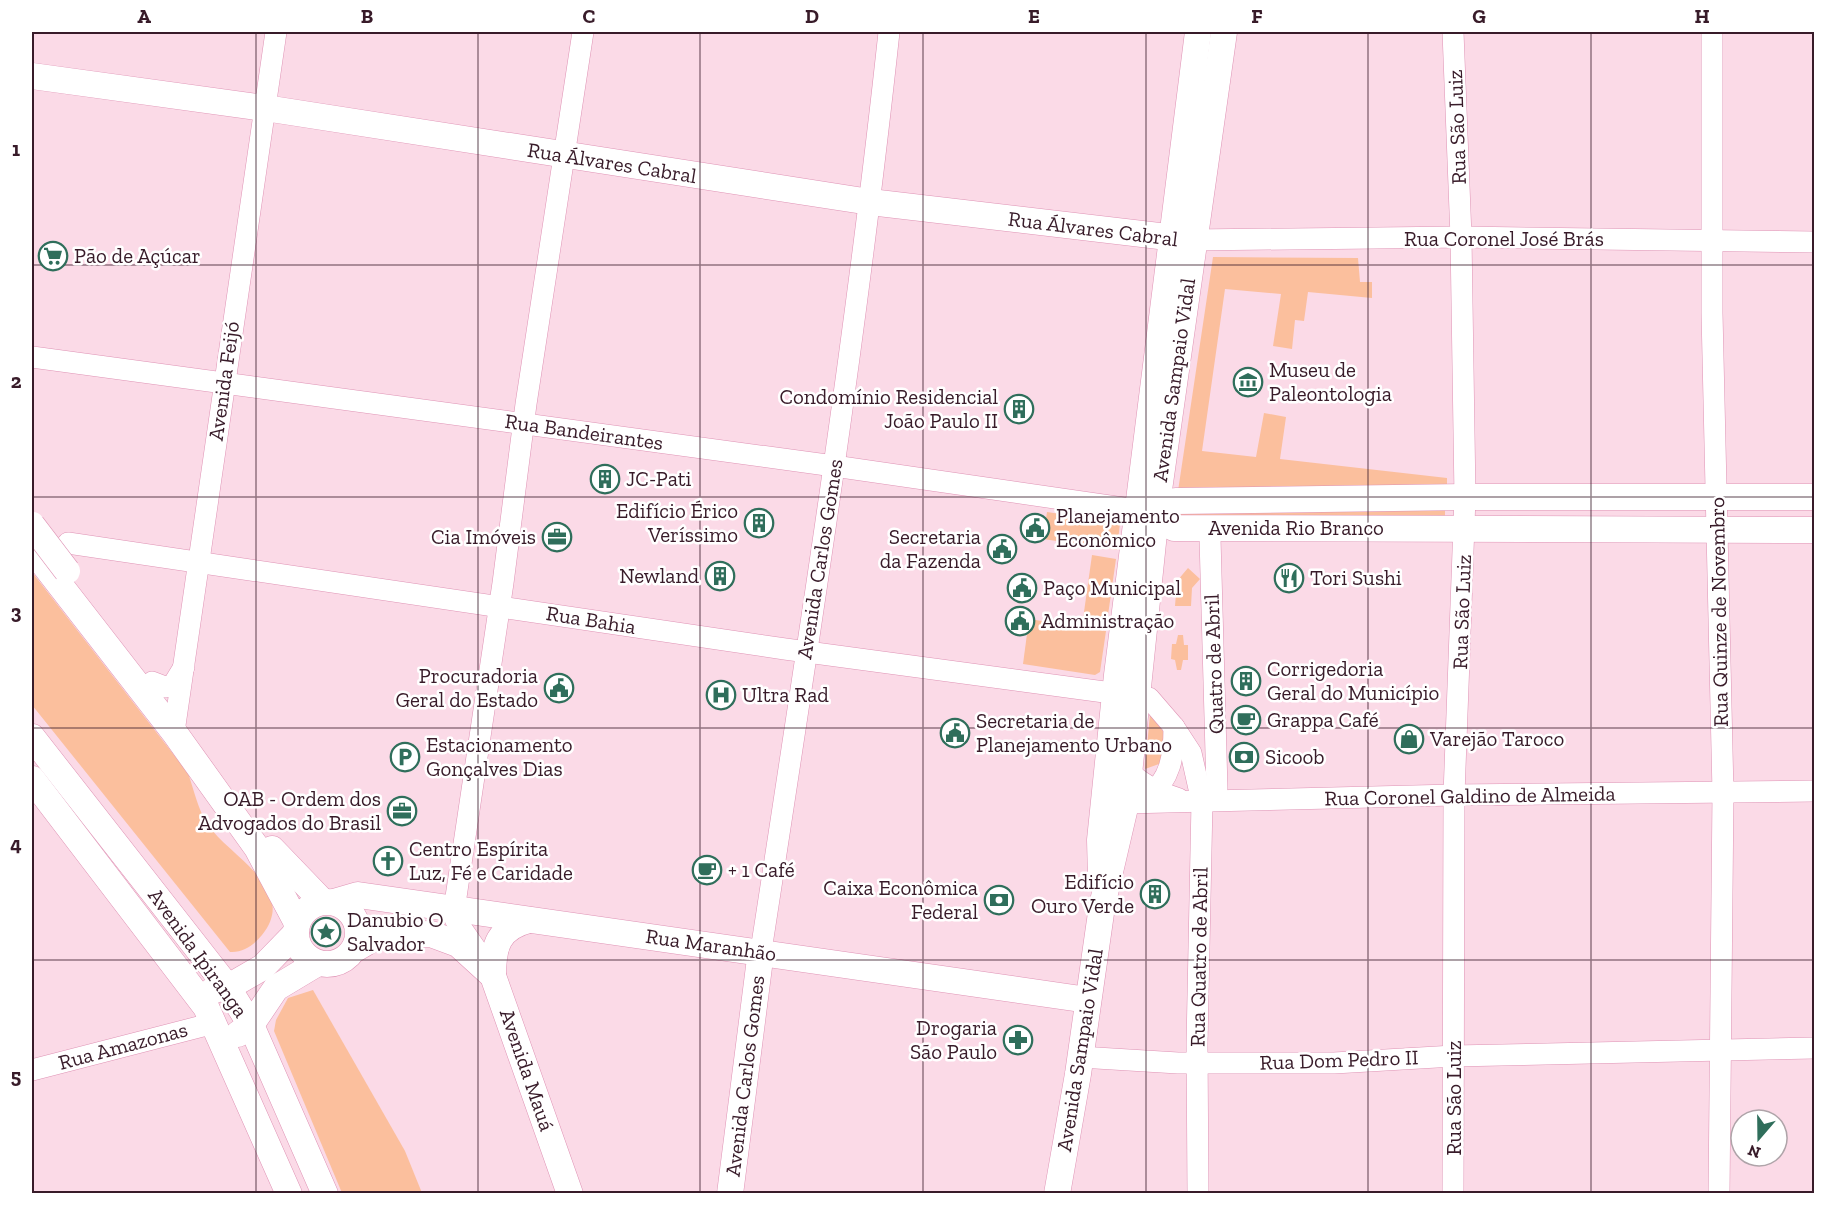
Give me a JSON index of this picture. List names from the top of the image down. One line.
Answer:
{"streets":{"main road":["Rua Álvares Cabral","Avenida Sampaio Vidal","Avenida Rio Branco","Avenida Carlos Gomes","Rua Maranhão","Avenida Ipiranga","Avenida Mauá"],"street":["Rua São Luiz","Rua Coronel José Brás","Avenida Feijó","Rua Bandeirantes","Rua Quinze de Novembro","Rua Bahia","Quatro de Abril","Rua Coronel Galdino de Almeida","Rua Quatro de Abril","Rua Amazonas","Rua Dom Pedro II"]},"crossings":[["Rua São Luiz","Rua Coronel José Brás"],["Rua São Luiz","Avenida Rio Branco"],["Rua São Luiz","Rua Coronel Galdino de Almeida"],["Rua São Luiz","Rua Dom Pedro II"],["Rua Álvares Cabral","Rua Coronel José Brás"],["Rua Álvares Cabral","Avenida Sampaio Vidal"],["Rua Álvares Cabral","Avenida Feijó"],["Rua Álvares Cabral","Avenida Carlos Gomes"],["Rua Coronel José Brás","Avenida Sampaio Vidal"],["Rua Coronel José Brás","Rua Quinze de Novembro"],["Avenida Sampaio Vidal","Rua Bandeirantes"],["Avenida Sampaio Vidal","Avenida Rio Branco"],["Avenida Sampaio Vidal","Rua Bahia"],["Avenida Sampaio Vidal","Rua Coronel Galdino de Almeida"],["Avenida Sampaio Vidal","Rua Maranhão"],["Avenida Sampaio Vidal","Rua Quatro de Abril"],["Avenida Sampaio Vidal","Rua Dom Pedro II"],["Avenida Feijó","Rua Bandeirantes"],["Avenida Feijó","Rua Bahia"],["Rua Bandeirantes","Avenida Rio Branco"],["Rua Bandeirantes","Avenida Carlos Gomes"],["Avenida Rio Branco","Rua Quinze de Novembro"],["Avenida Carlos Gomes","Rua Bahia"],["Avenida Carlos Gomes","Rua Maranhão"],["Rua Quinze de Novembro","Rua Coronel Galdino de Almeida"],["Rua Quinze de Novembro","Rua Dom Pedro II"],["Rua Bahia","Rua Quatro de Abril"],["Quatro de Abril","Rua Coronel Galdino de Almeida"],["Quatro de Abril","Rua Quatro de Abril"],["Rua Coronel Galdino de Almeida","Rua Quatro de Abril"],["Rua Maranhão","Avenida Mauá"],["Avenida Ipiranga","Rua Amazonas"],["Rua Quatro de Abril","Rua Dom Pedro II"]],"places":{"supermarket":["Pão de Açúcar"],"museum":["Museu de Paleontologia"],"building":["Condomínio Residencial João Paulo II","JC-Pati","Edifício Érico Veríssimo","Newland","Corrigedoria Geral do Município","Edifício Ouro Verde"],"public building":["Planejamento Econômico","Secretaria da Fazenda","Paço Municipal","Administração","Procuradoria Geral do Estado","Secretaria de Planejamento Urbano"],"office":["Cia Imóveis","OAB - Ordem dos Advogados do Brasil"],"restaurant":["Tori Sushi"],"hospital":["Ultra Rad"],"cafe":["Grappa Café","+ 1 Café"],"shop":["Varejão Taroco"],"parking":["Estacionamento Gonçalves Dias"],"bank":["Sicoob","Caixa Econômica Federal"],"church":["Centro Espírita Luz, Fé e Caridade"],"place":["Danubio O Salvador"],"pharmacy":["Drogaria São Paulo"]},"north":"bottom","grid":{"columns":["A","B","C","D","E","F","G","H"],"rows":["1","2","3","4","5"]}}
